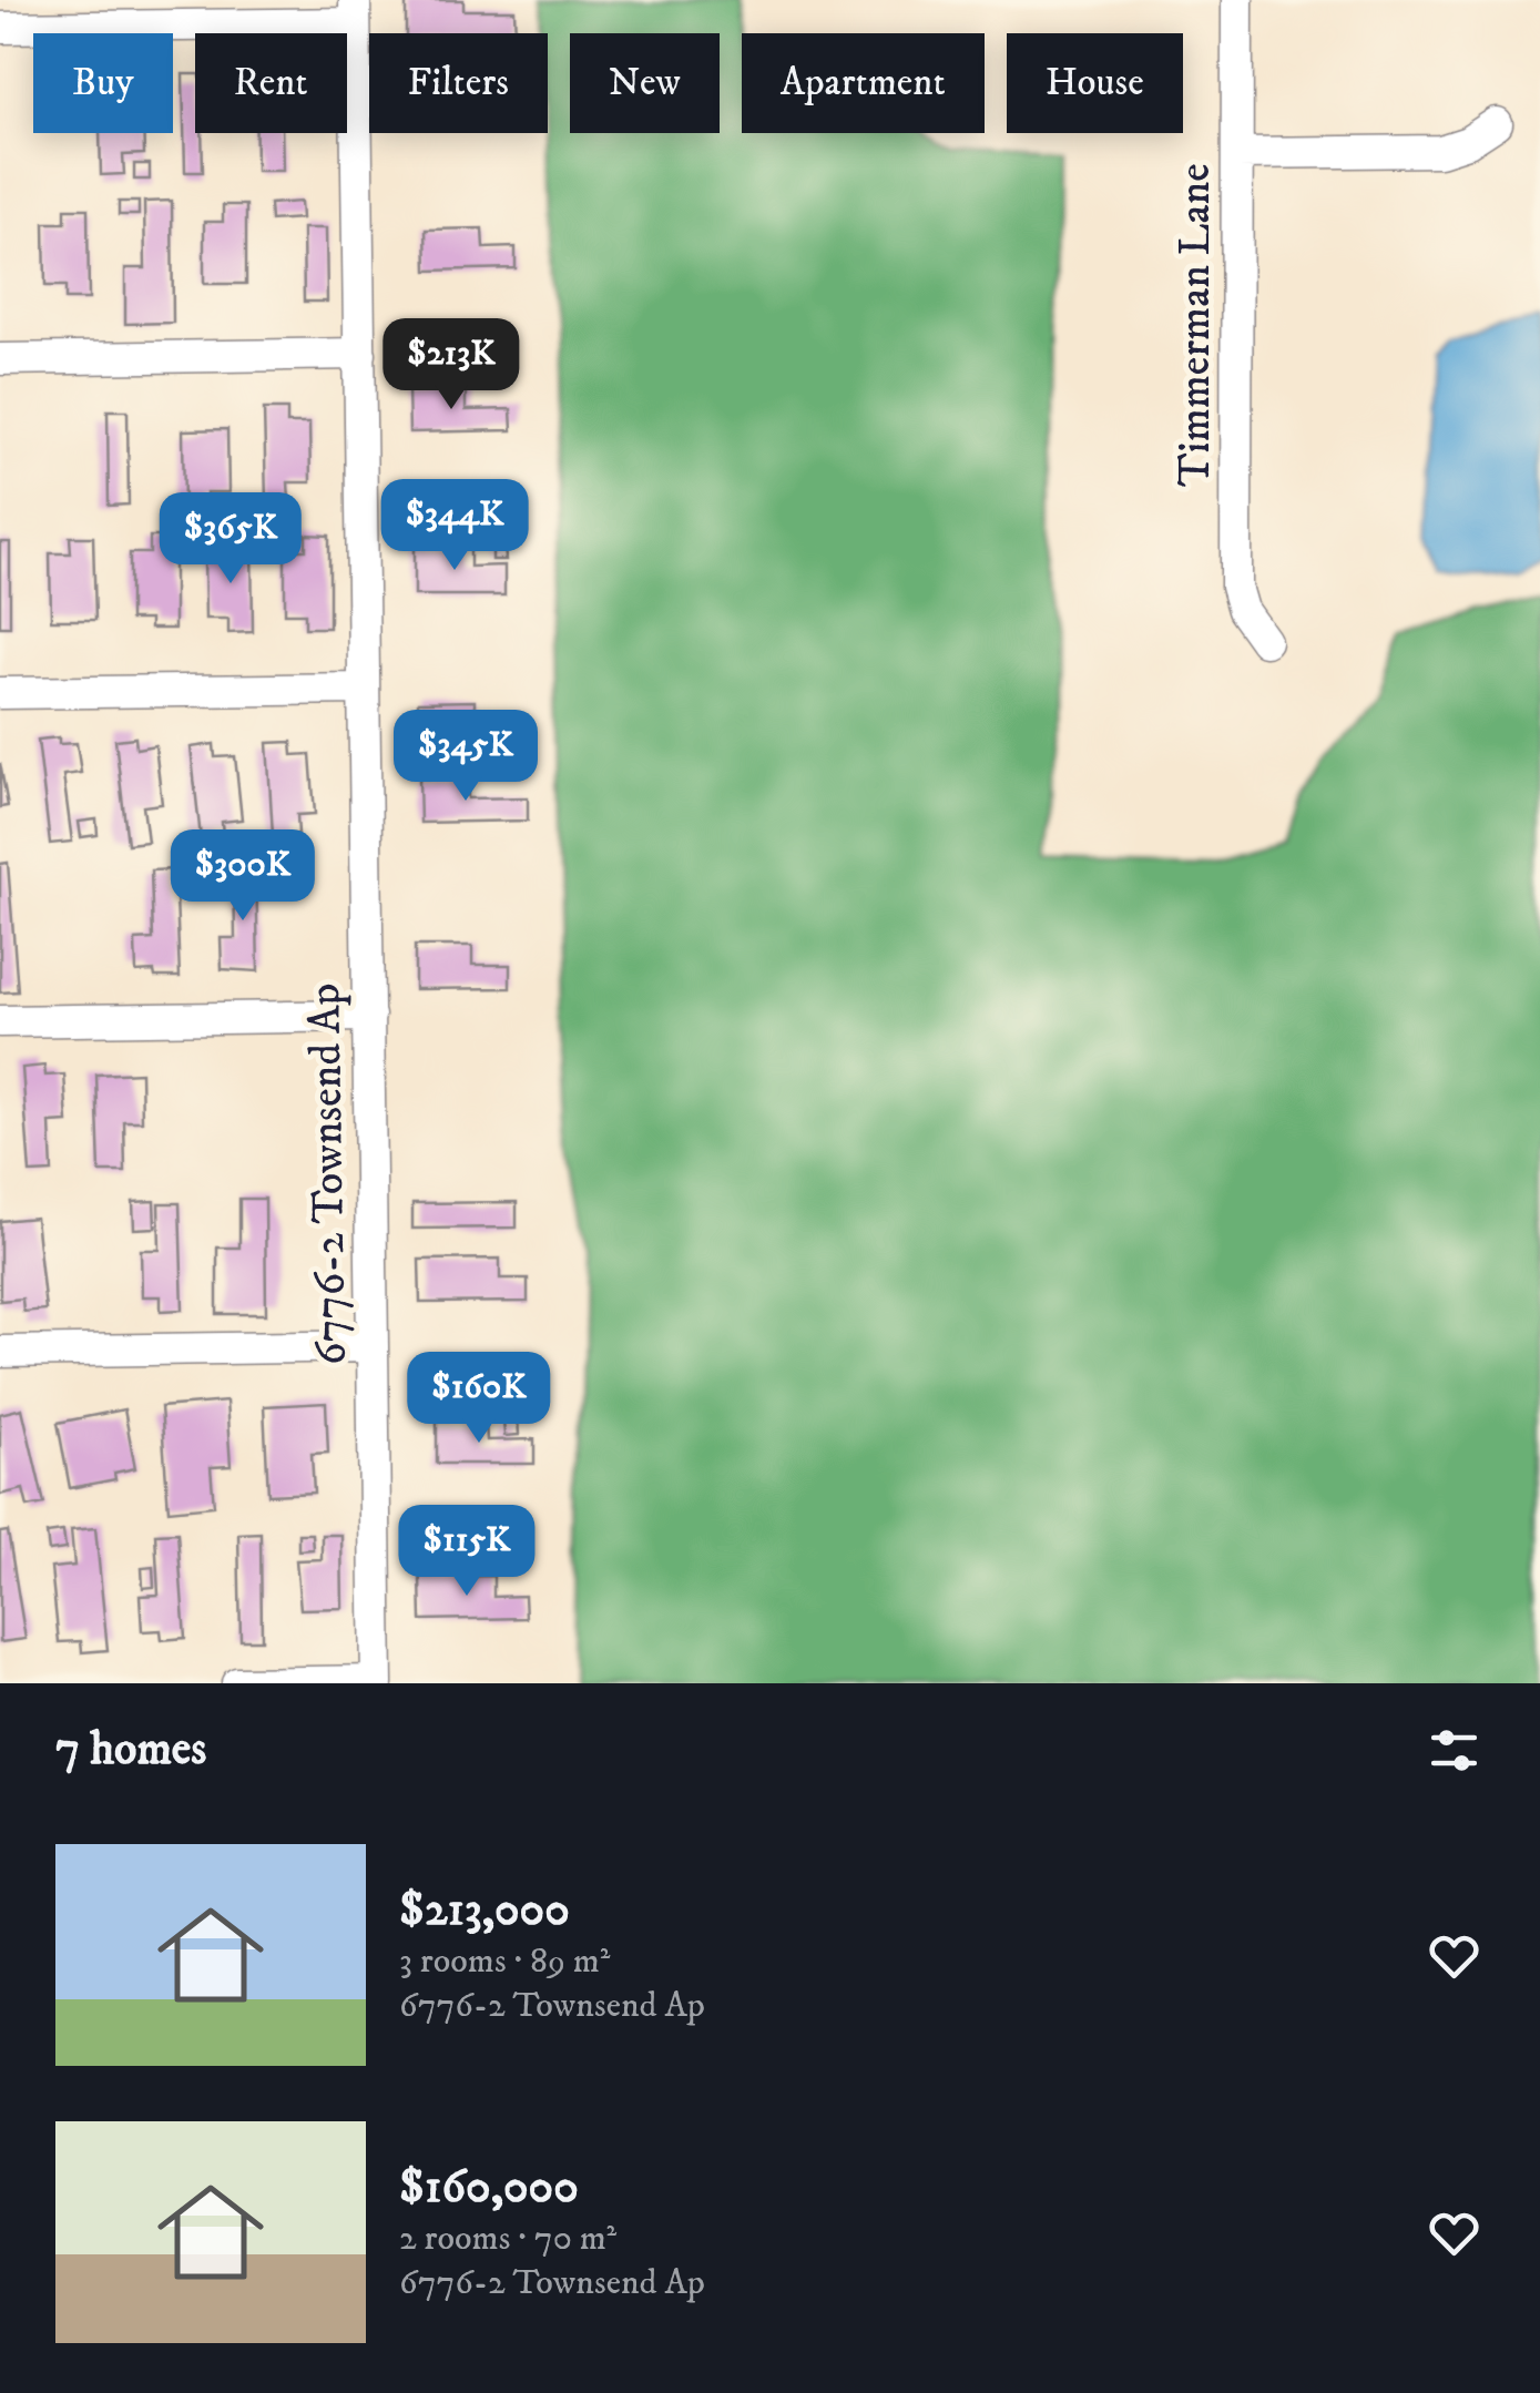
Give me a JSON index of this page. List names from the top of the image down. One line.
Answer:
{"streets":{"street":["Timmerman Lane","6776-2 Townsend Ap"]},"page":{"chip":["Buy","Rent","Filters","New","Apartment","House"],"price":["$213K","$344K","$365K","$345K","$300K","$160K","$115K"],"heading":"7 homes","list":[{"name":"$213,000","note":"3 rooms · 89 m² · 6776-2 Townsend Ap"},{"name":"$160,000","note":"2 rooms · 70 m² · 6776-2 Townsend Ap"}]}}
